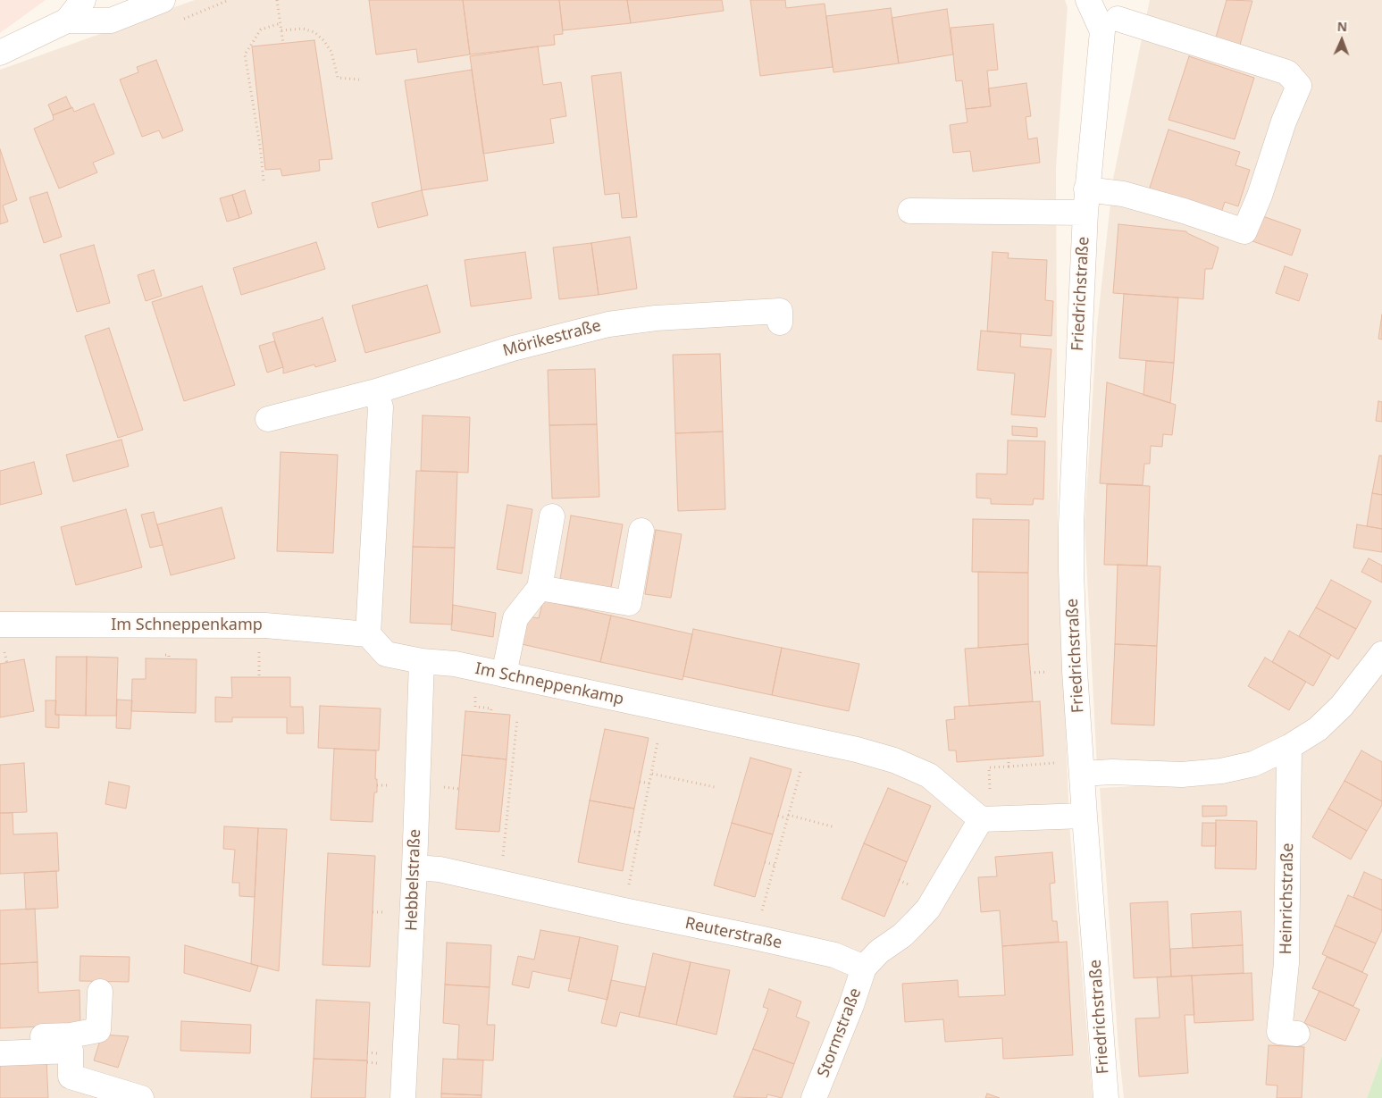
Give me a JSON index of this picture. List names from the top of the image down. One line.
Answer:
{"streets":{"street":["Friedrichstraße","Mörikestraße","Im Schneppenkamp","Hebbelstraße","Heinrichstraße","Reuterstraße","Stormstraße"]},"crossings":[["Im Schneppenkamp","Hebbelstraße"],["Hebbelstraße","Reuterstraße"],["Reuterstraße","Stormstraße"]],"north":"top"}
